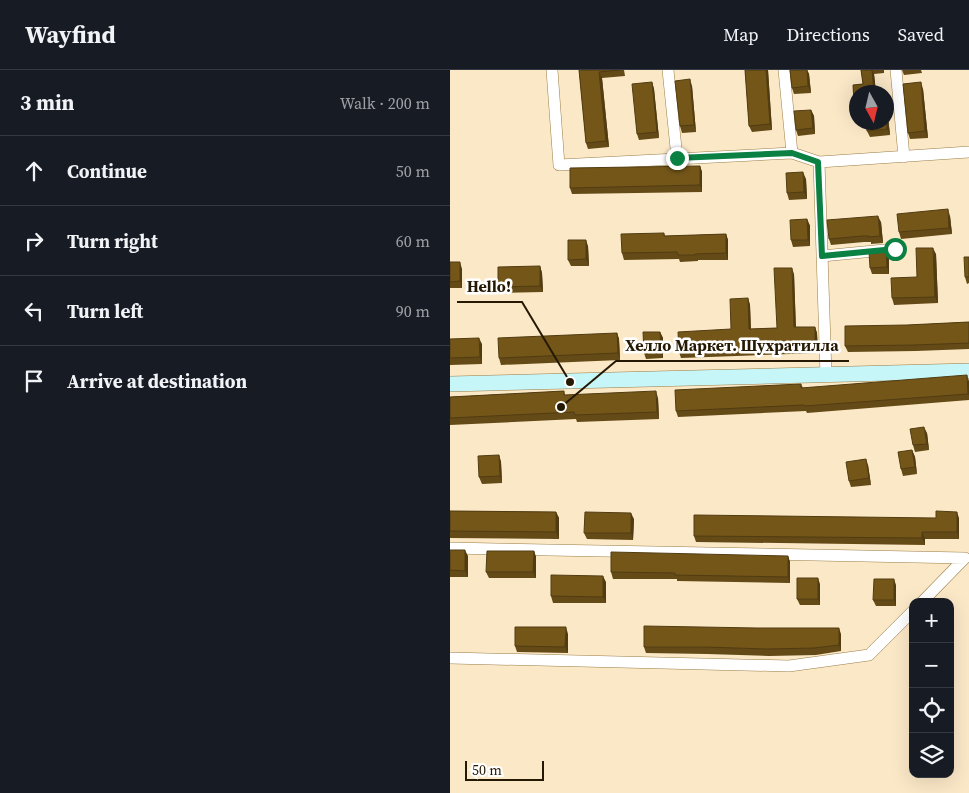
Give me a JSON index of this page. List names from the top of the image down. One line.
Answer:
{"places":["Hello!","Хелло Маркет. Шухратилла"],"scale_bar":"50 m","north":"bottom","page":{"header":"Wayfind","nav":["Map","Directions","Saved"],"heading":["3 min","Walk · 200 m"],"list":[["Continue","50 m"],["Turn right","60 m"],["Turn left","90 m"],"Arrive at destination"],"map_buttons":["+","−"],"scale":"50 m"}}
